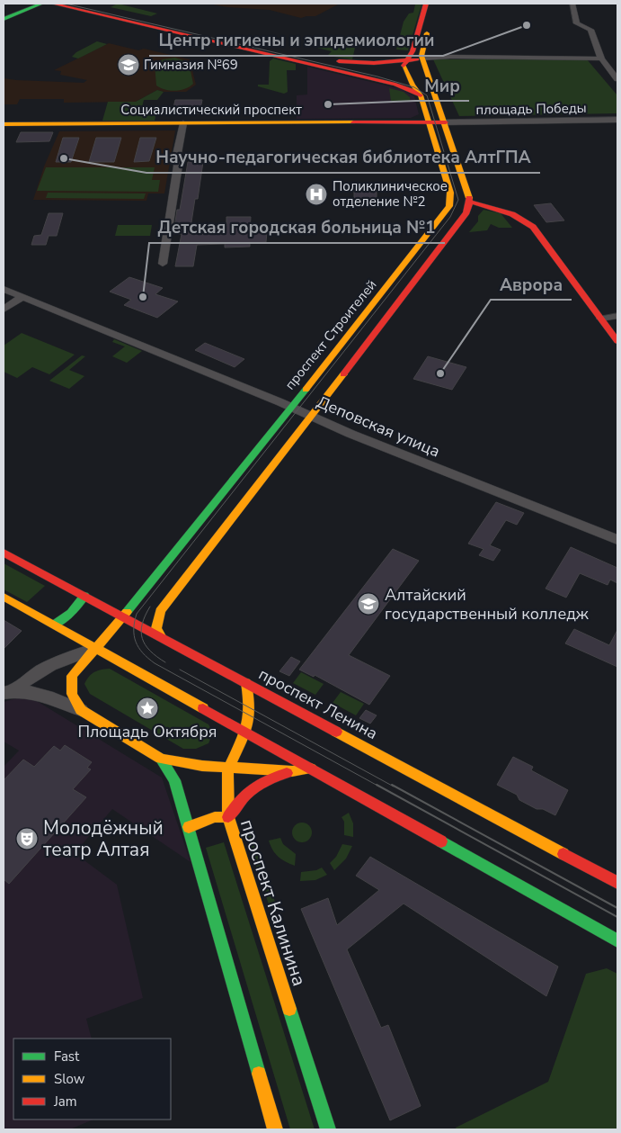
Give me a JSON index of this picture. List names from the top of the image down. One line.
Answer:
{"streets":{"main road":["Социалистический проспект","проспект Строителей","проспект Ленина","проспект Калинина"],"street":["площадь Победы","Деповская улица"]},"crossings":[["площадь Победы","Социалистический проспект"],["Социалистический проспект","проспект Строителей"],["проспект Строителей","Деповская улица"],["проспект Строителей","проспект Ленина"],["проспект Ленина","проспект Калинина"]],"places":{"other":["Центр гигиены и эпидемиологии","Мир","Научно-педагогическая библиотека АлтГПА","Детская городская больница №1","Аврора"],"school or university":["Гимназия №69","Алтайский государственный колледж"],"hospital":["Поликлиническое отделение №2"],"place":["Площадь Октября"],"theatre":["Молодёжный театр Алтая"]},"legend":["Fast","Slow","Jam"]}
